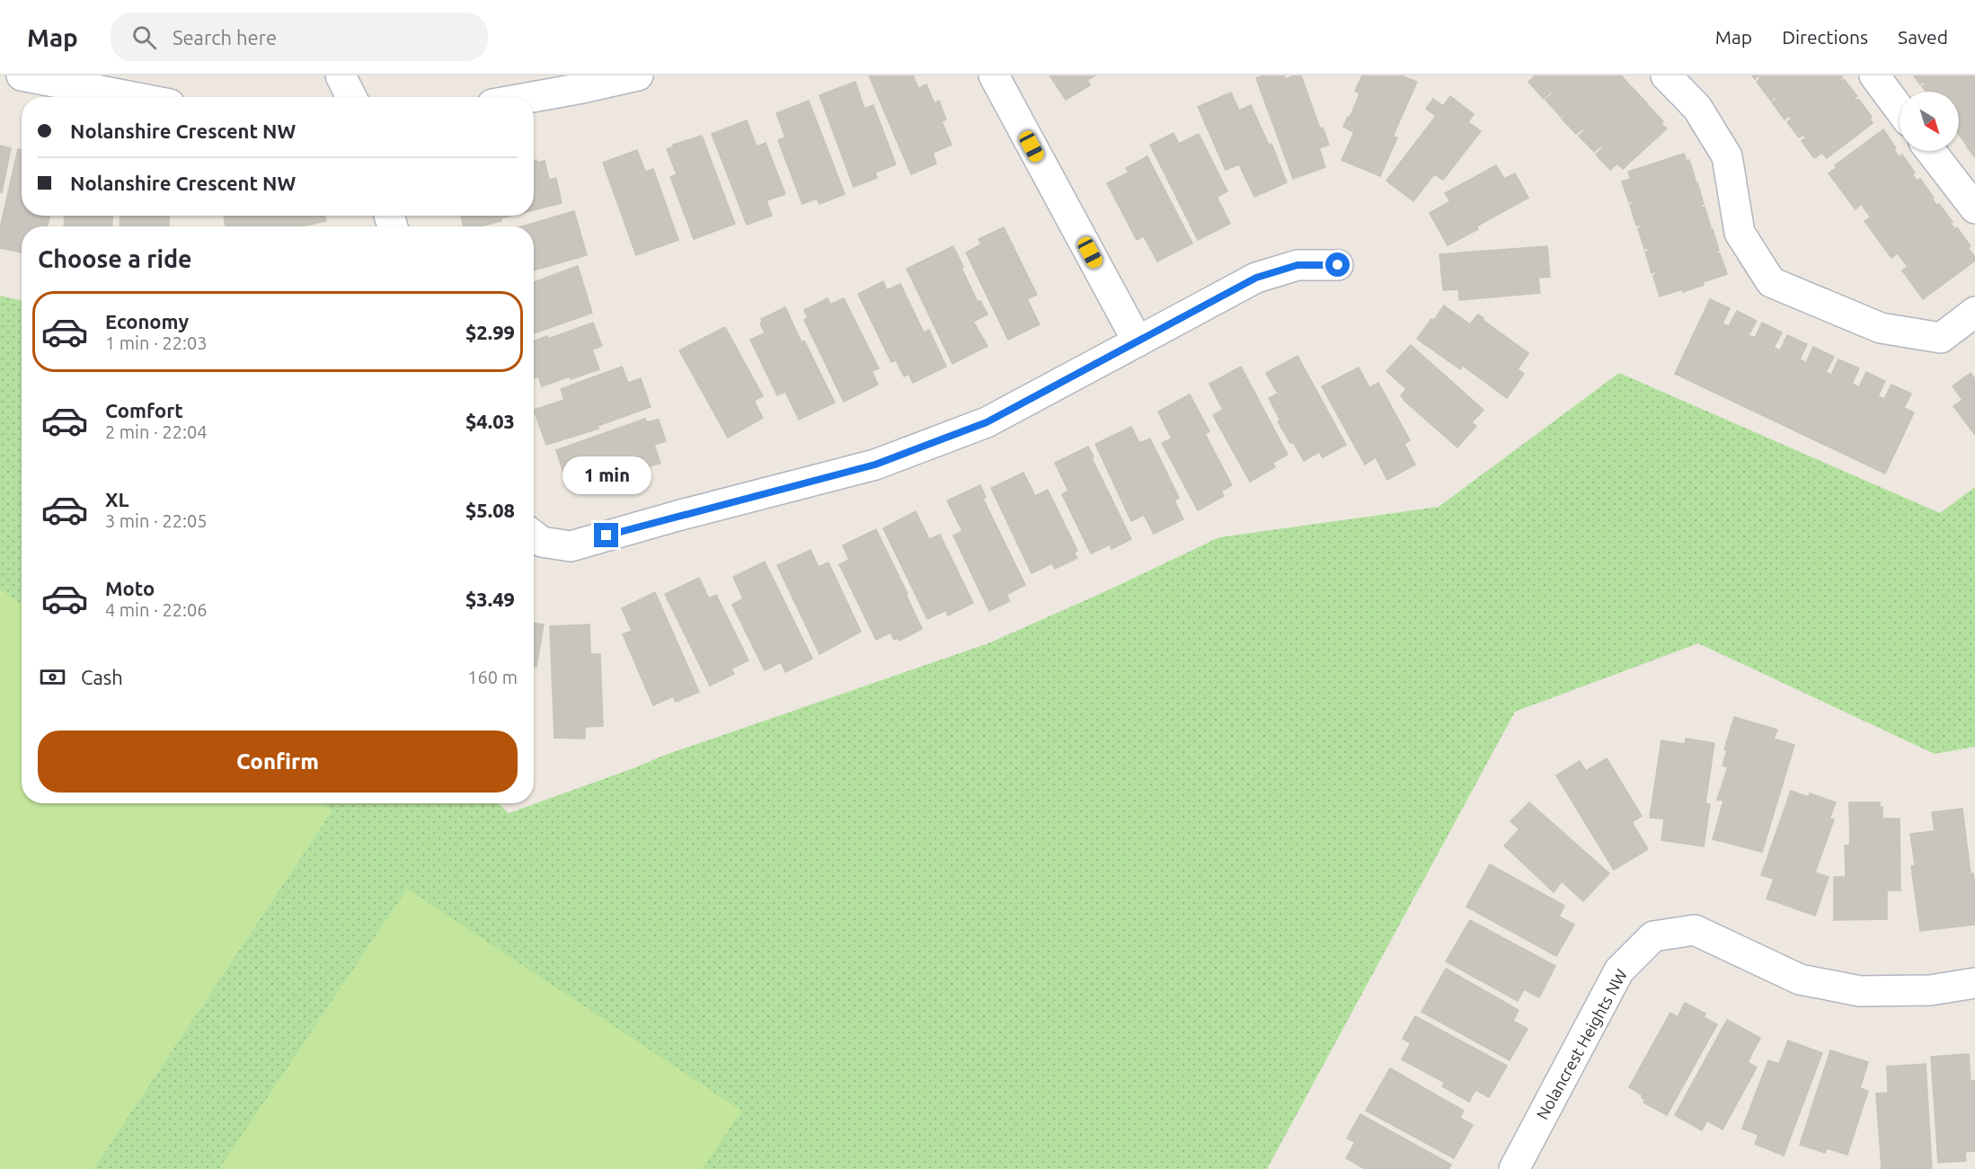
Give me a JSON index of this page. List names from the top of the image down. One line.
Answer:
{"streets":{"street":["Nolancrest Heights NW"]},"north":"bottom right","page":{"header":"Map","search":"Search here","nav":["Map","Directions","Saved"],"banner":["Nolanshire Crescent NW","Nolanshire Crescent NW"],"heading":"Choose a ride","list":[{"name":"Economy","note":"1 min · 22:03","value":"$2.99"},{"name":"Comfort","note":"2 min · 22:04","value":"$4.03"},{"name":"XL","note":"3 min · 22:05","value":"$5.08"},{"name":"Moto","note":"4 min · 22:06","value":"$3.49"}],"bubble":"1 min","pay":["Cash","160 m"],"buttons":"Confirm"}}
